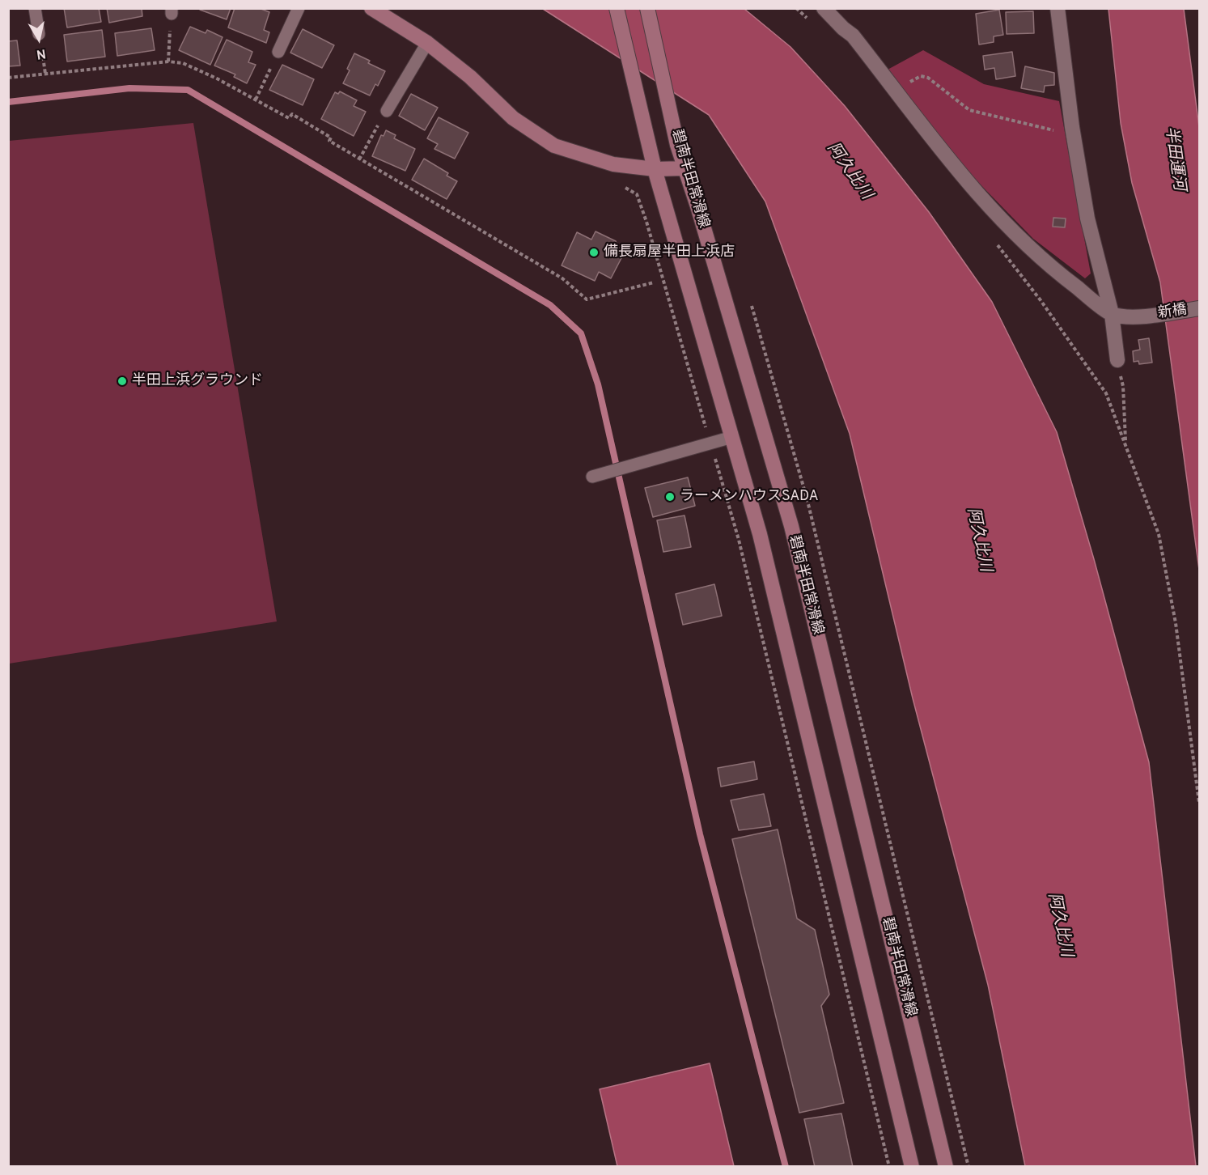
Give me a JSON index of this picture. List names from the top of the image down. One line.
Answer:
{"streets":{"main road":["碧南半田常滑線"],"street":["新橋"]},"water":["半田運河","阿久比川"],"places":["備長扇屋半田上浜店","半田上浜グラウンド","ラーメンハウスSADA"],"north":"bottom"}
